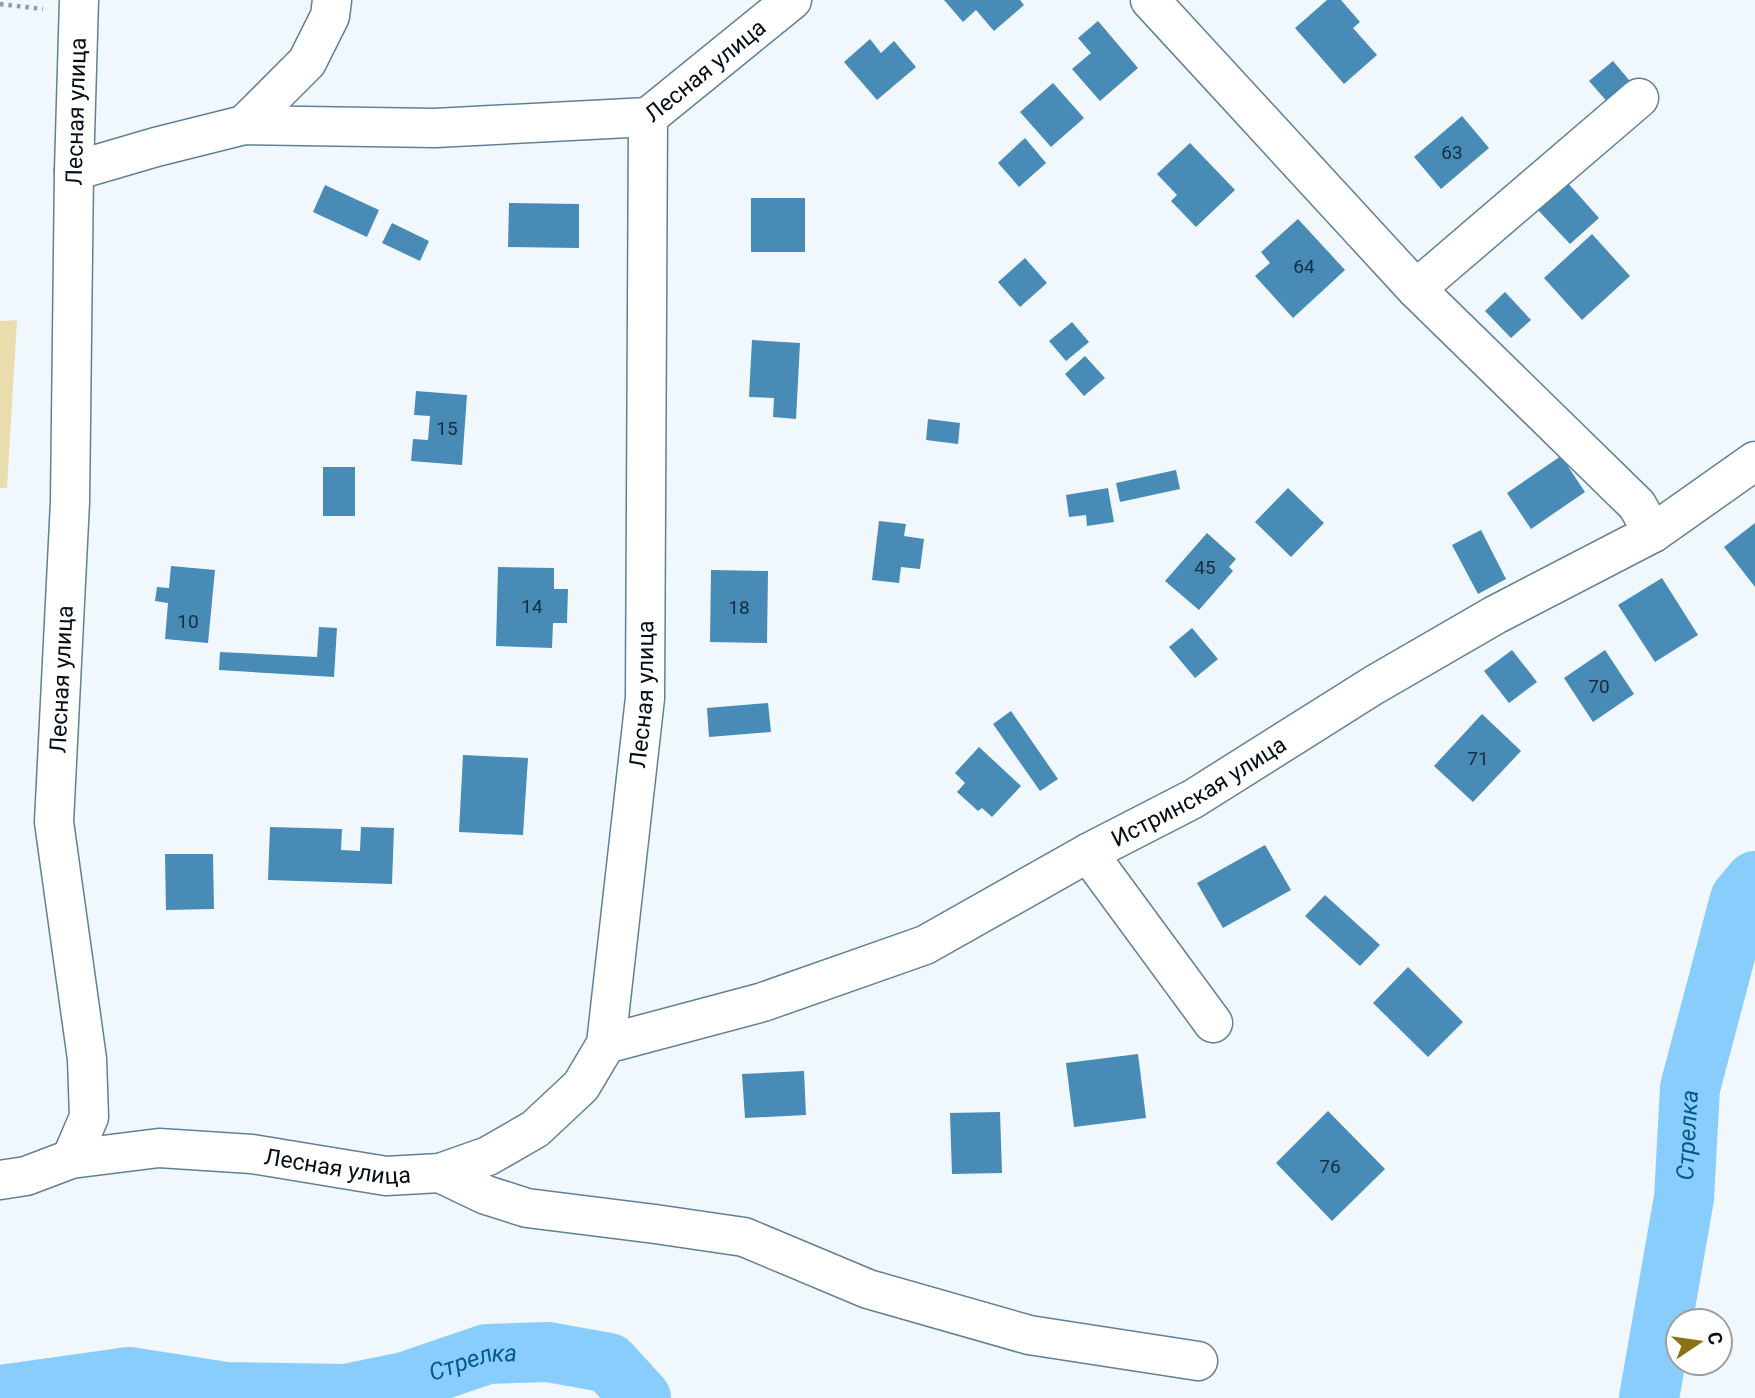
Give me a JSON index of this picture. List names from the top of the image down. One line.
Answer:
{"streets":{"street":["Лесная улица","Истринская улица"]},"crossings":[["Лесная улица","Истринская улица"]],"water":["Стрелка"],"house_numbers":["63","64","15","45","14","18","10","70","71","76"],"north":"right"}
